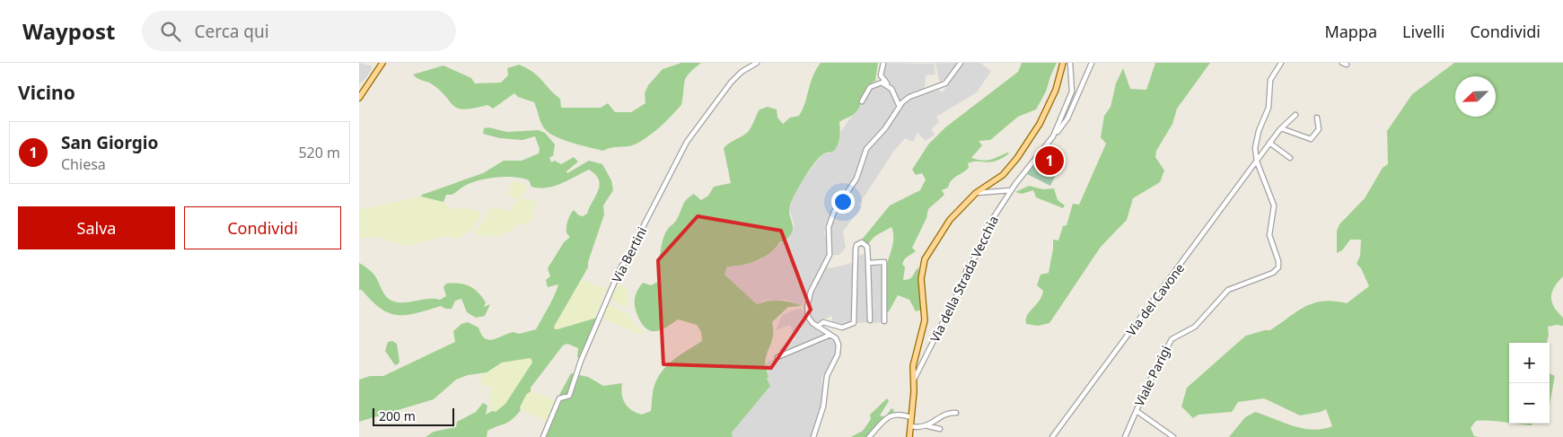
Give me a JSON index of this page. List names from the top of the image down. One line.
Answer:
{"streets":{"street":["Via Bertini","Via della Strada Vecchia","Via del Cavone","Viale Parigi"]},"crossings":[["Via del Cavone","Viale Parigi"]],"scale_bar":"200 m","north":"bottom left","page":{"header":"Waypost","search":"Cerca qui","nav":["Mappa","Livelli","Condividi"],"heading":"Vicino","list":[{"mark":"1","name":"San Giorgio","note":"Chiesa","value":"520 m"}],"pins":"1","buttons":["Salva","Condividi"],"map_buttons":["+","−"],"scale":"200 m"}}
